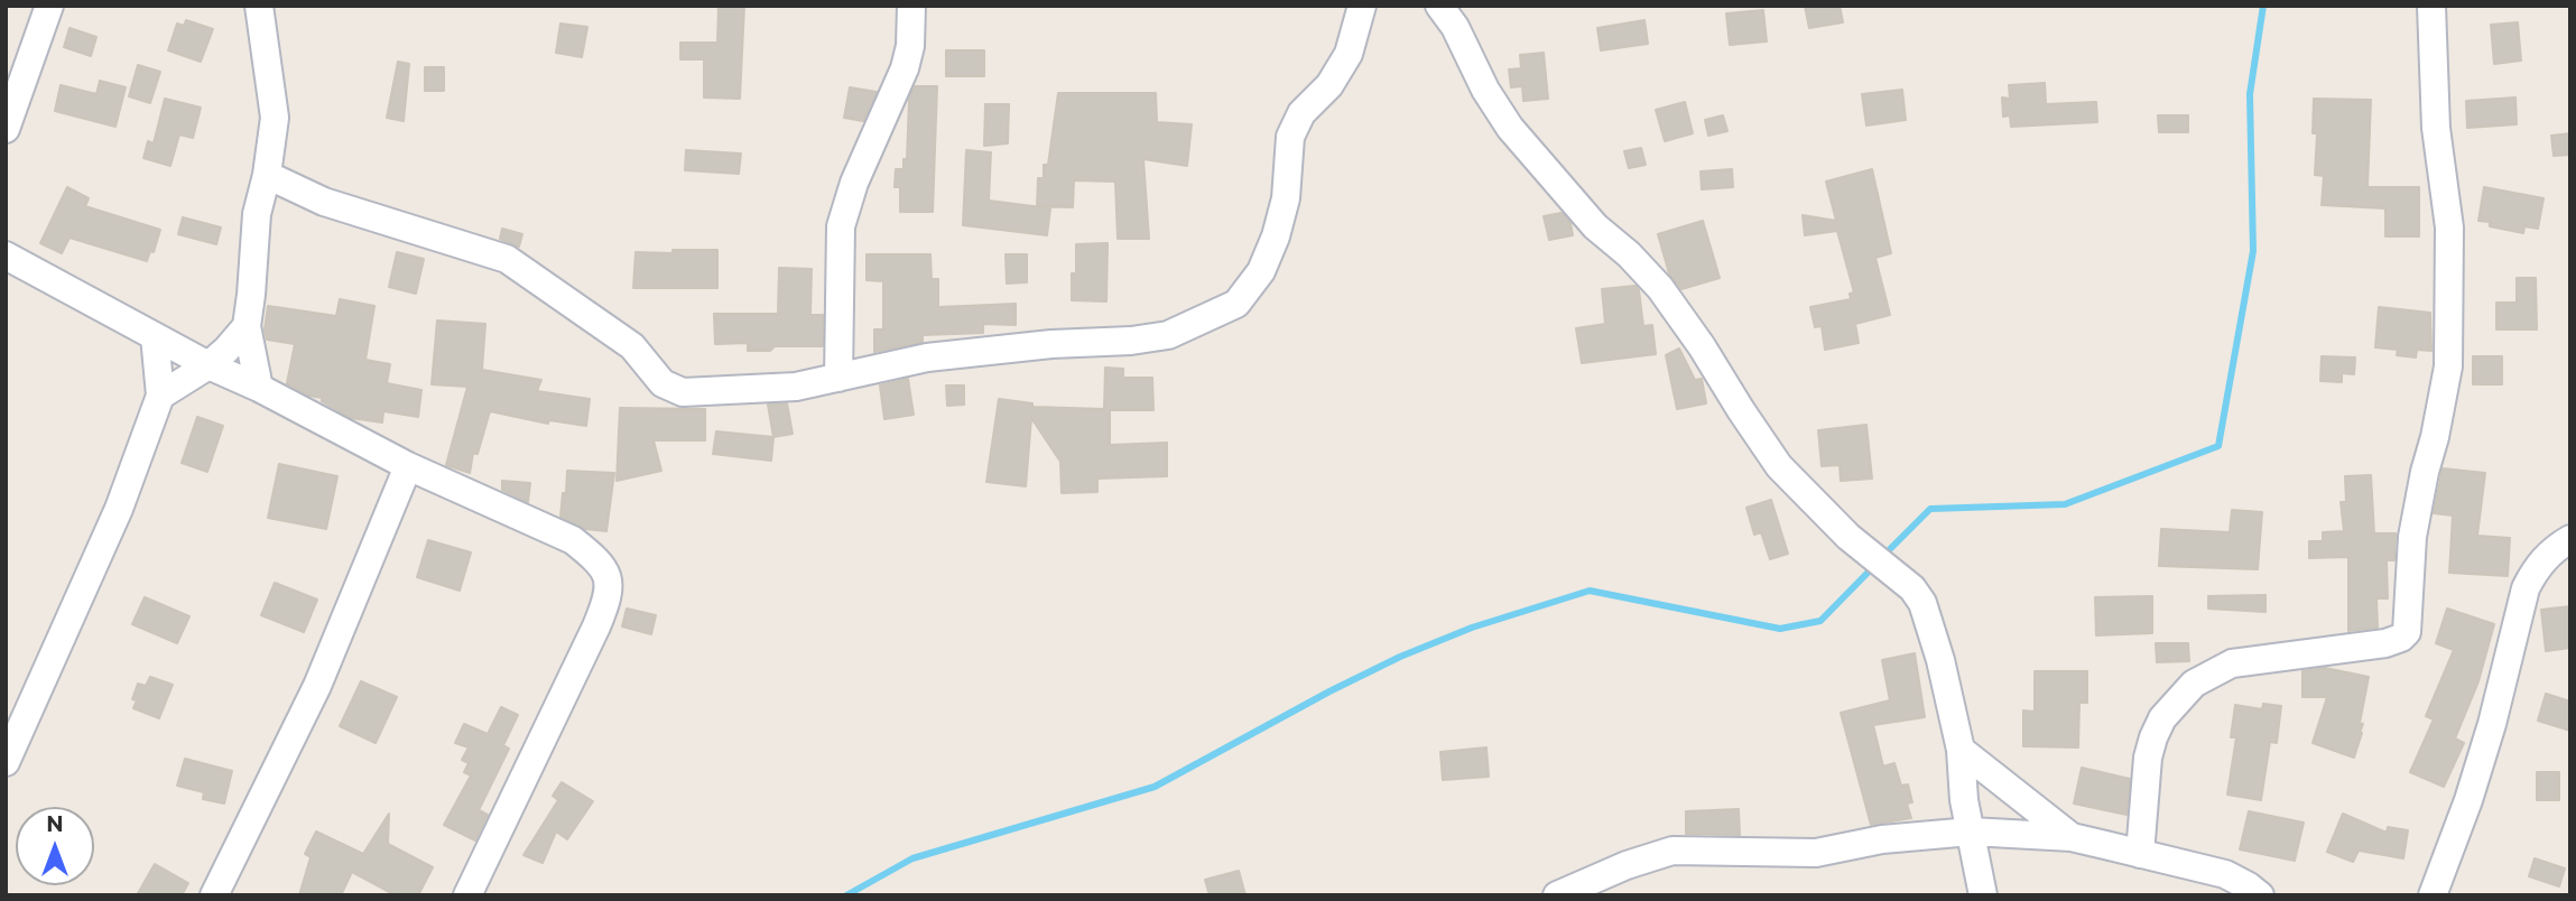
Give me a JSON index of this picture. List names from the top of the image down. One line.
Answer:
{"north":"top"}
